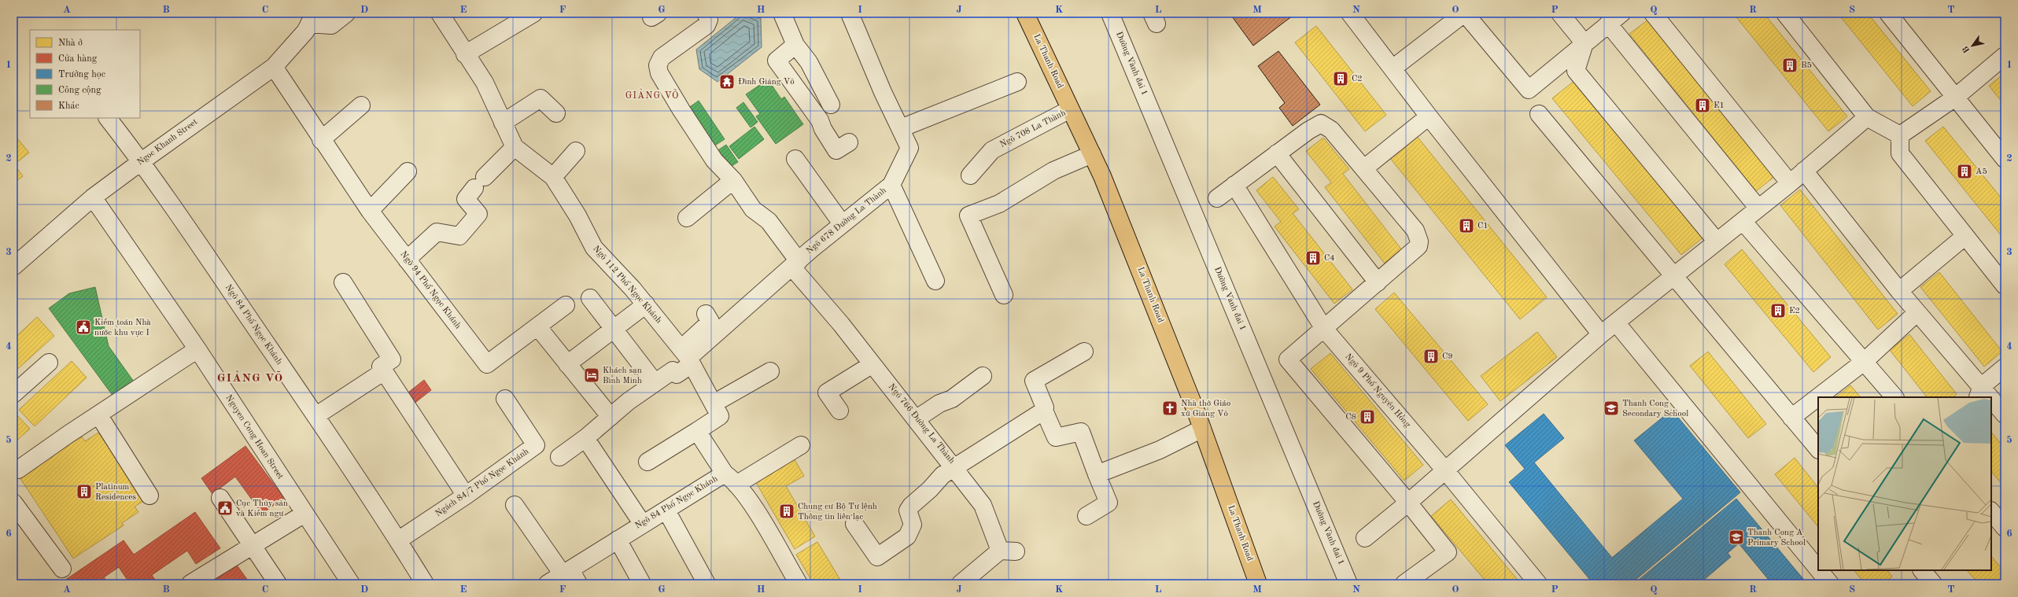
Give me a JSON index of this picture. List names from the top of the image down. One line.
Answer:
{"streets":{"main road":["La Thanh Road"],"street":["Đường Vành đai 1","Ngõ 708 La Thành","Ngoc Khanh Street","Ngõ 678 Đường La Thành","Ngõ 112 Phố Ngọc Khánh","Ngõ 94 Phố Ngọc Khánh","Ngõ 84 Phố Ngọc Khánh","Ngõ 9 Phố Nguyên Hồng","Ngõ 766 Đường La Thành","Nguyen Cong Hoan Street","Ngách 84/7 Phố Ngọc Khánh"]},"crossings":[["La Thanh Road","Ngõ 708 La Thành"],["Ngoc Khanh Street","Ngõ 94 Phố Ngọc Khánh"],["Ngoc Khanh Street","Ngõ 84 Phố Ngọc Khánh"],["Ngoc Khanh Street","Nguyen Cong Hoan Street"],["Ngõ 678 Đường La Thành","Ngõ 112 Phố Ngọc Khánh"],["Ngõ 678 Đường La Thành","Ngõ 766 Đường La Thành"],["Ngõ 84 Phố Ngọc Khánh","Ngách 84/7 Phố Ngọc Khánh"]],"districts":["GIẢNG VÕ","GIẢNG VÕ"],"places":{"building":["B5","C2","E1","A5","C1","C4","E2","C9","C8","Platinum Residences","Chung cư Bộ Tư lệnh Thông tin liên lạc"],"temple":["Đình Giảng Võ"],"public building":["Kiểm toán Nhà nước khu vực I","Cục Thủy sản và Kiểm ngư"],"hotel":["Khách sạn Bình Minh"],"church":["Nhà thờ Giáo xứ Giảng Võ"],"school or university":["Thanh Cong Secondary School","Thanh Cong A Primary School"]},"legend":["Nhà ở","Cửa hàng","Trường học","Công cộng","Khác"],"north":"bottom left","grid":{"columns":["A","B","C","D","E","F","G","H","I","J","K","L","M","N","O","P","Q","R","S","T"],"rows":["1","2","3","4","5","6"]}}
